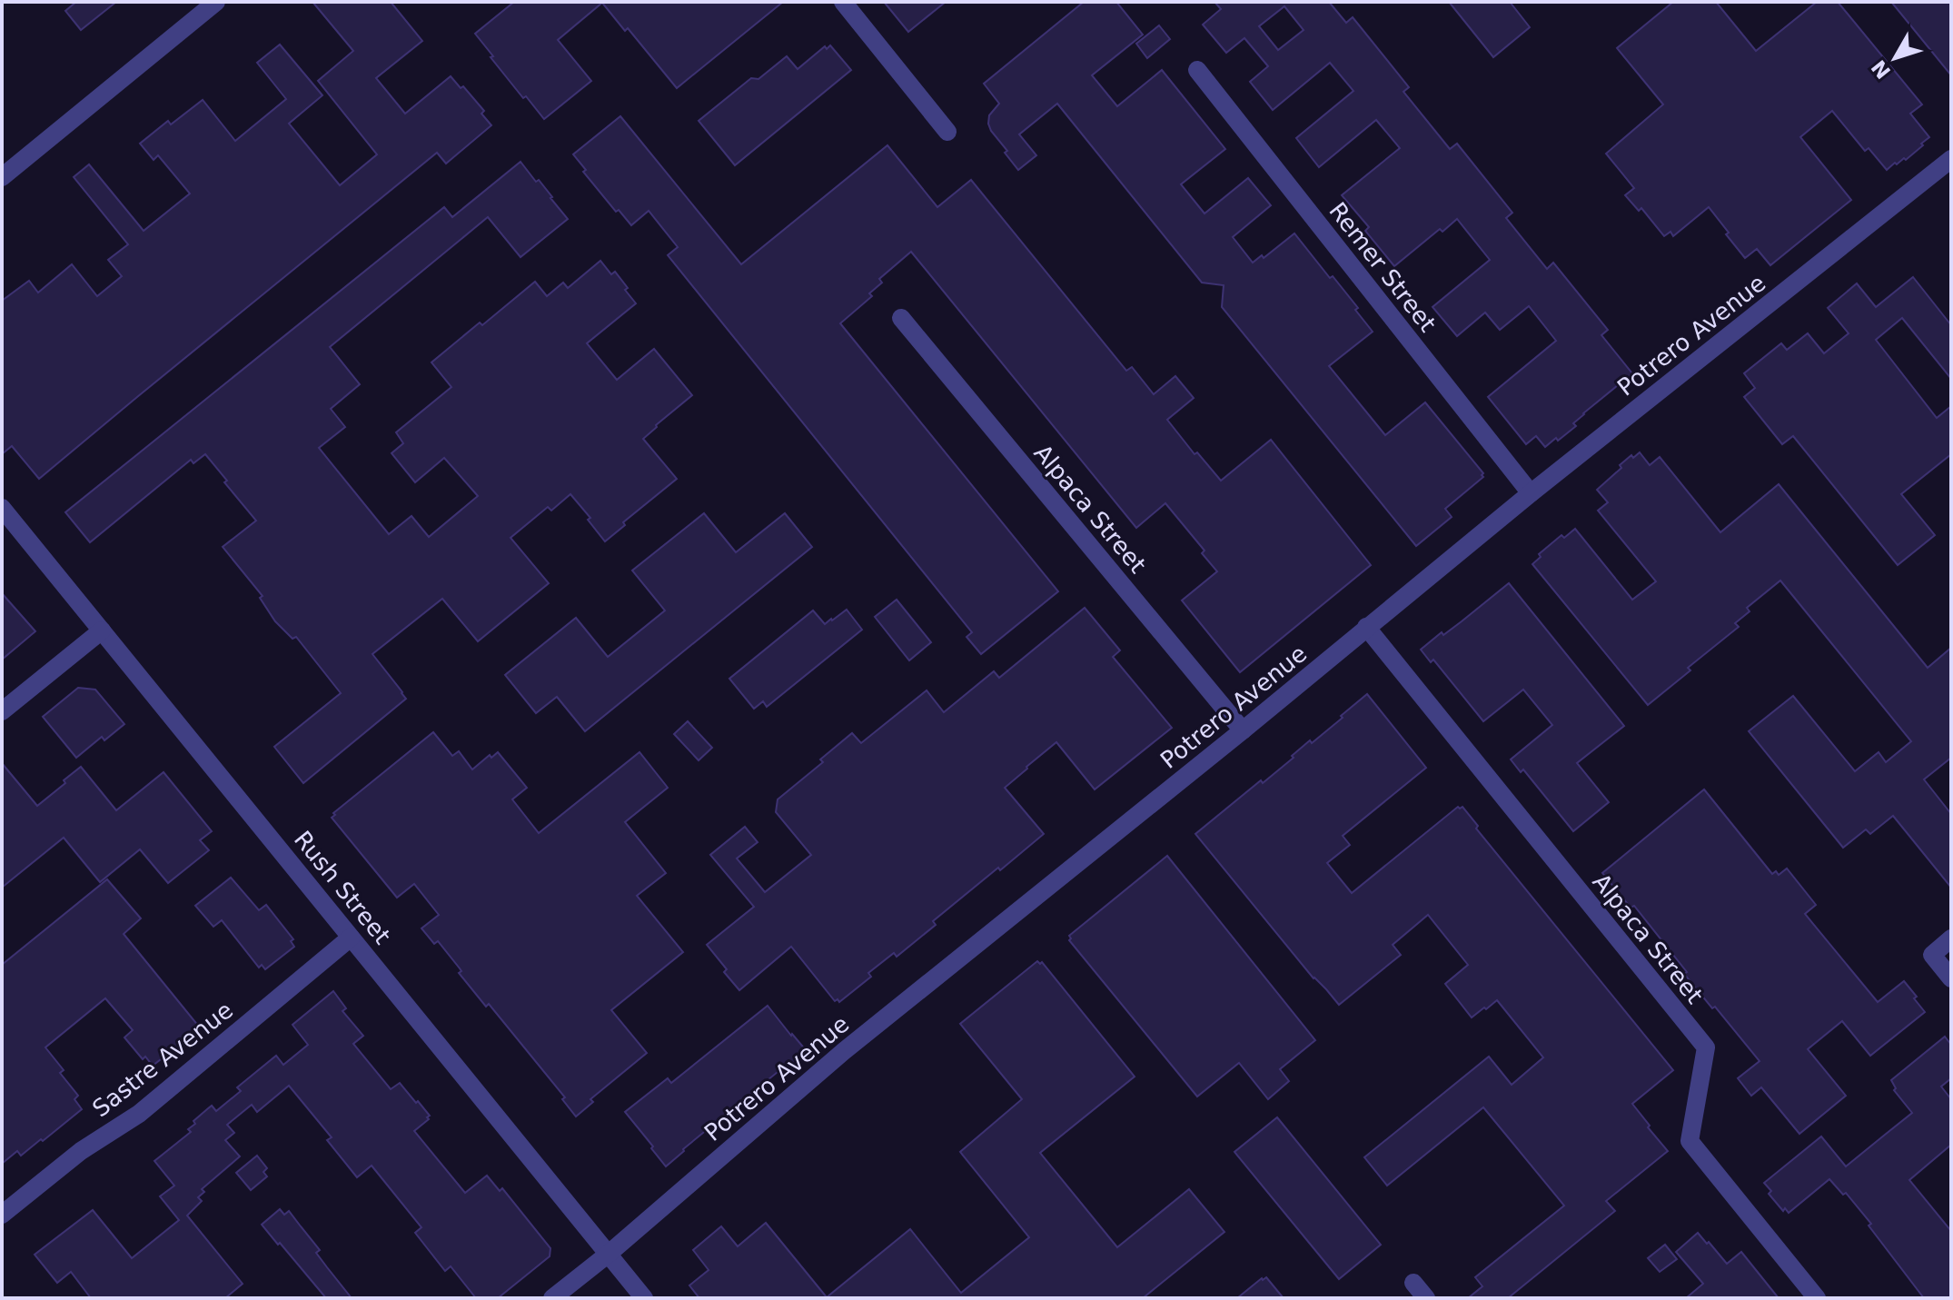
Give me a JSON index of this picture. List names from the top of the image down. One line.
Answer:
{"streets":{"street":["Remer Street","Potrero Avenue","Alpaca Street","Rush Street","Sastre Avenue"]},"crossings":[["Remer Street","Potrero Avenue"],["Potrero Avenue","Alpaca Street"],["Potrero Avenue","Rush Street"],["Rush Street","Sastre Avenue"]],"north":"bottom left"}
